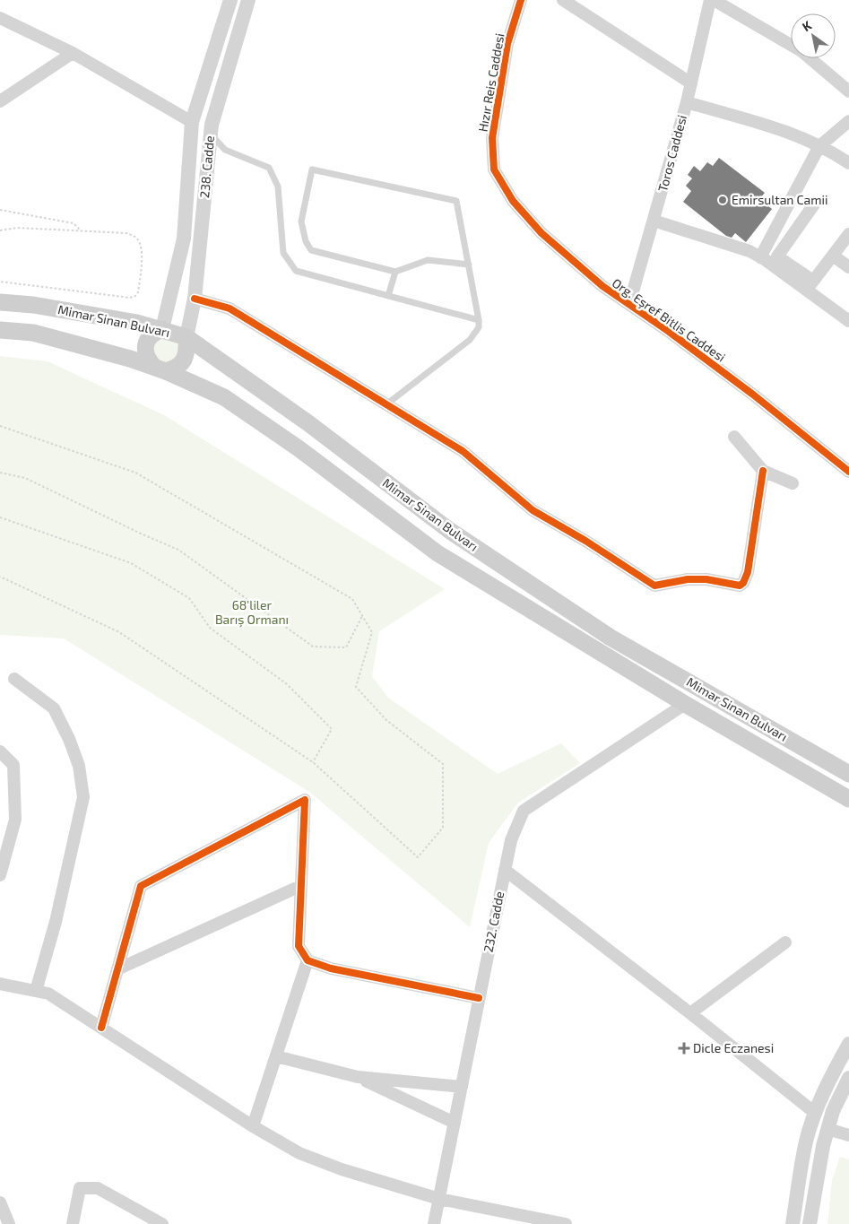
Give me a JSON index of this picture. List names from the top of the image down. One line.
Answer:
{"streets":{"main road":["Mimar Sinan Bulvarı"],"street":["Hızır Reis Caddesi","Toros Caddesi","238. Cadde","Org. Eşref Bitlis Caddesi","232. Cadde"]},"crossings":[["Hızır Reis Caddesi","Org. Eşref Bitlis Caddesi"],["Toros Caddesi","Org. Eşref Bitlis Caddesi"],["238. Cadde","Mimar Sinan Bulvarı"],["Mimar Sinan Bulvarı","232. Cadde"]],"parks":["68'liler Barış Ormanı"],"places":{"other":["Emirsultan Camii"],"health":["Dicle Eczanesi"]},"north":"top left"}
